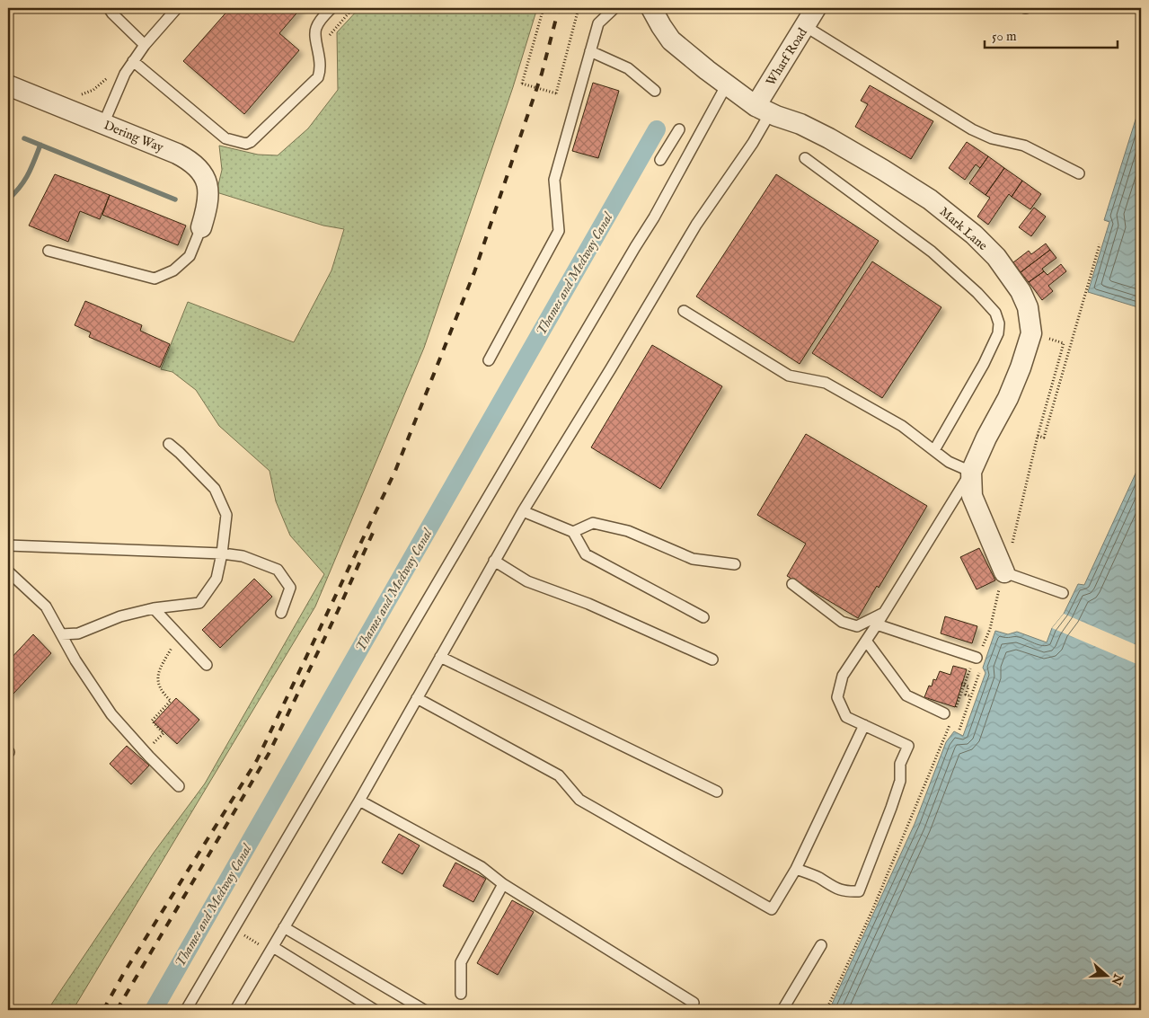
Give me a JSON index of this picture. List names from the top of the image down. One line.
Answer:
{"streets":{"street":["Wharf Road","Dering Way","Mark Lane"]},"crossings":[["Wharf Road","Mark Lane"]],"water":["Thames and Medway Canal"],"scale_bar":"50 m","north":"right"}
